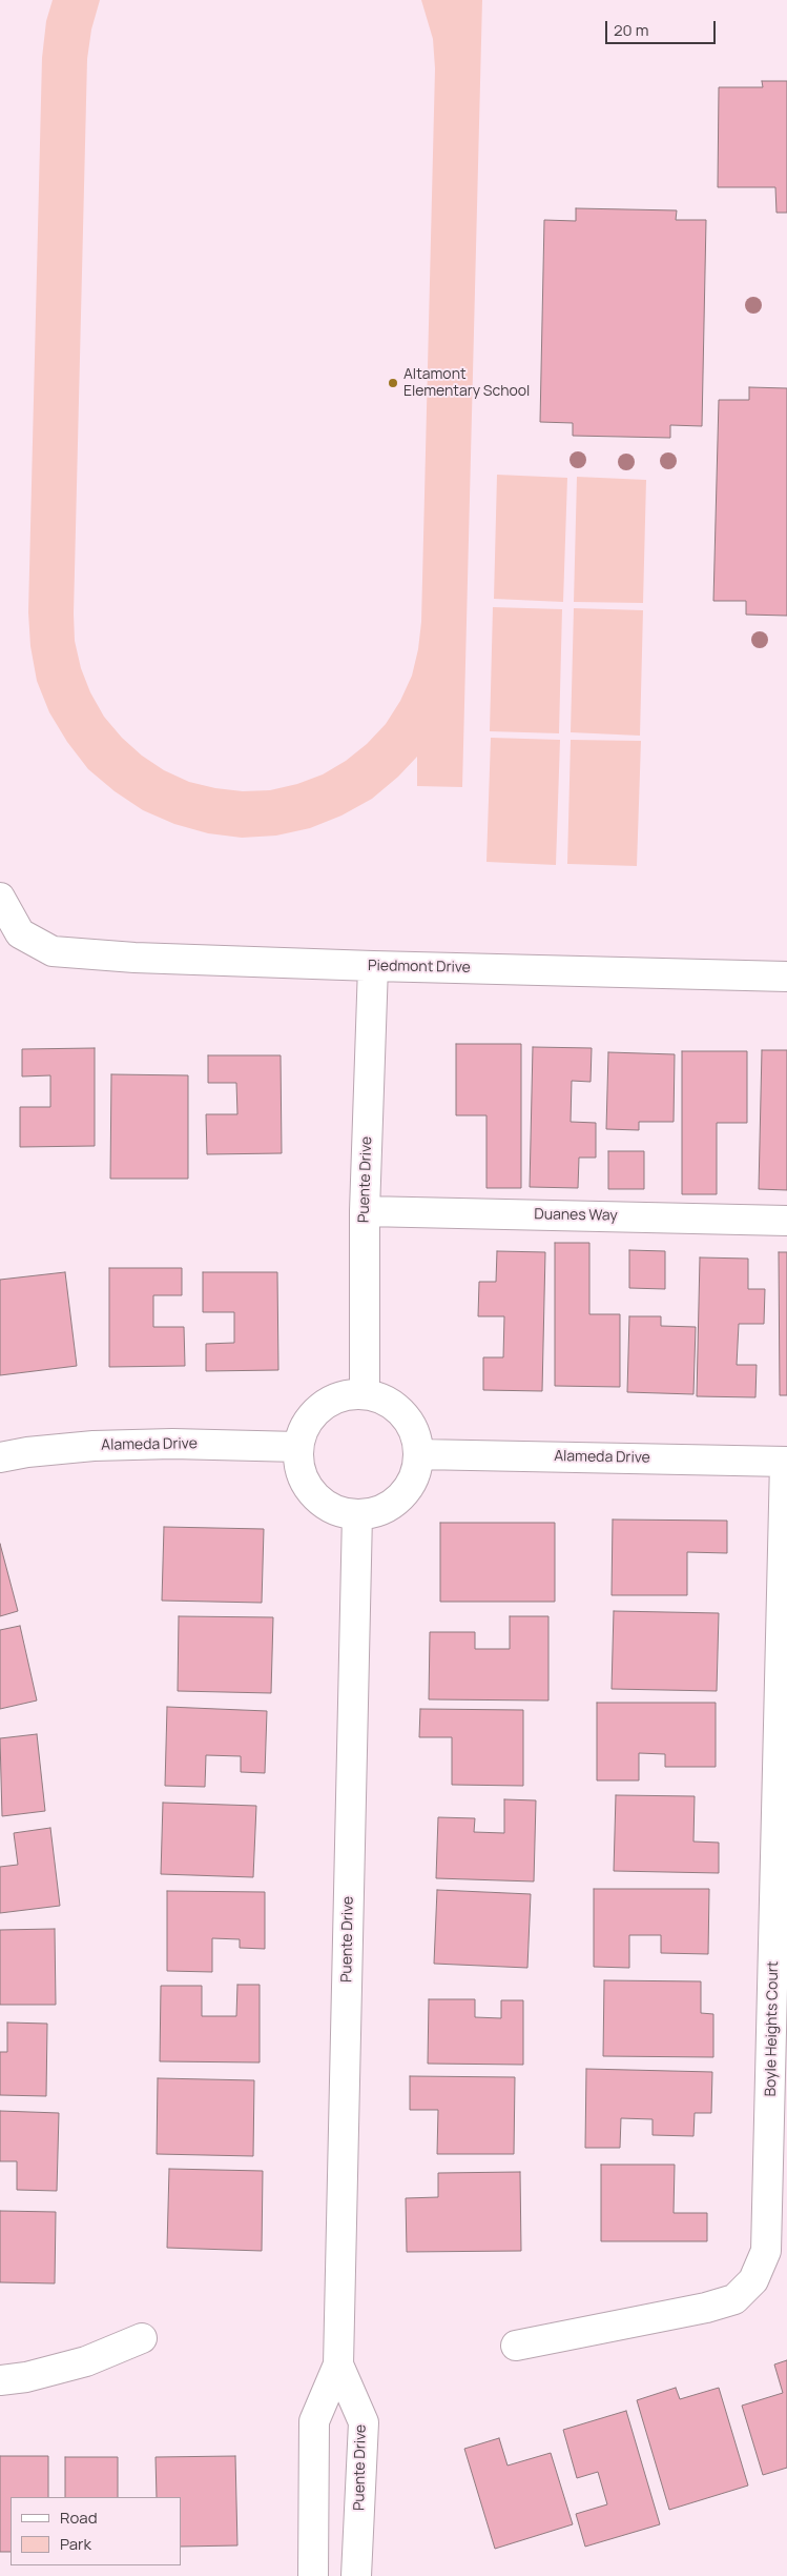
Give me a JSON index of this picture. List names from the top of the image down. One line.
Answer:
{"streets":{"street":["Piedmont Drive","Puente Drive","Duanes Way","Alameda Drive","Boyle Heights Court"]},"crossings":[["Piedmont Drive","Puente Drive"],["Puente Drive","Duanes Way"],["Puente Drive","Alameda Drive"],["Alameda Drive","Boyle Heights Court"]],"places":["Altamont Elementary School"],"legend":["Road","Park"],"scale_bar":"20 m"}
